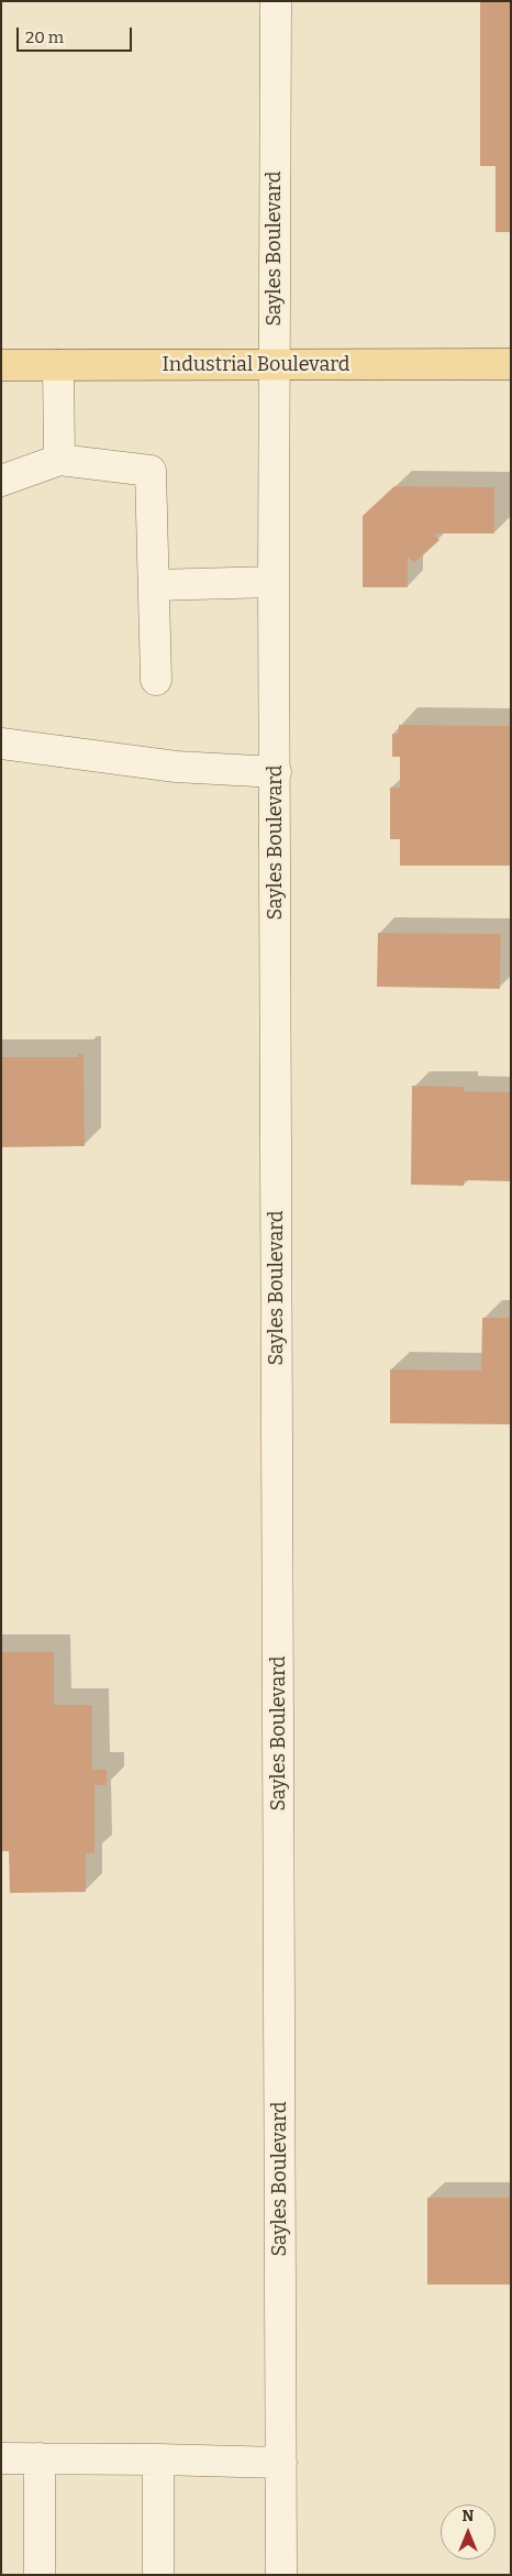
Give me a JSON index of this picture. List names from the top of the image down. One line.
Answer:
{"streets":{"main road":["Industrial Boulevard"],"street":["Sayles Boulevard"]},"crossings":[["Sayles Boulevard","Industrial Boulevard"]],"scale_bar":"20 m","north":"top"}
